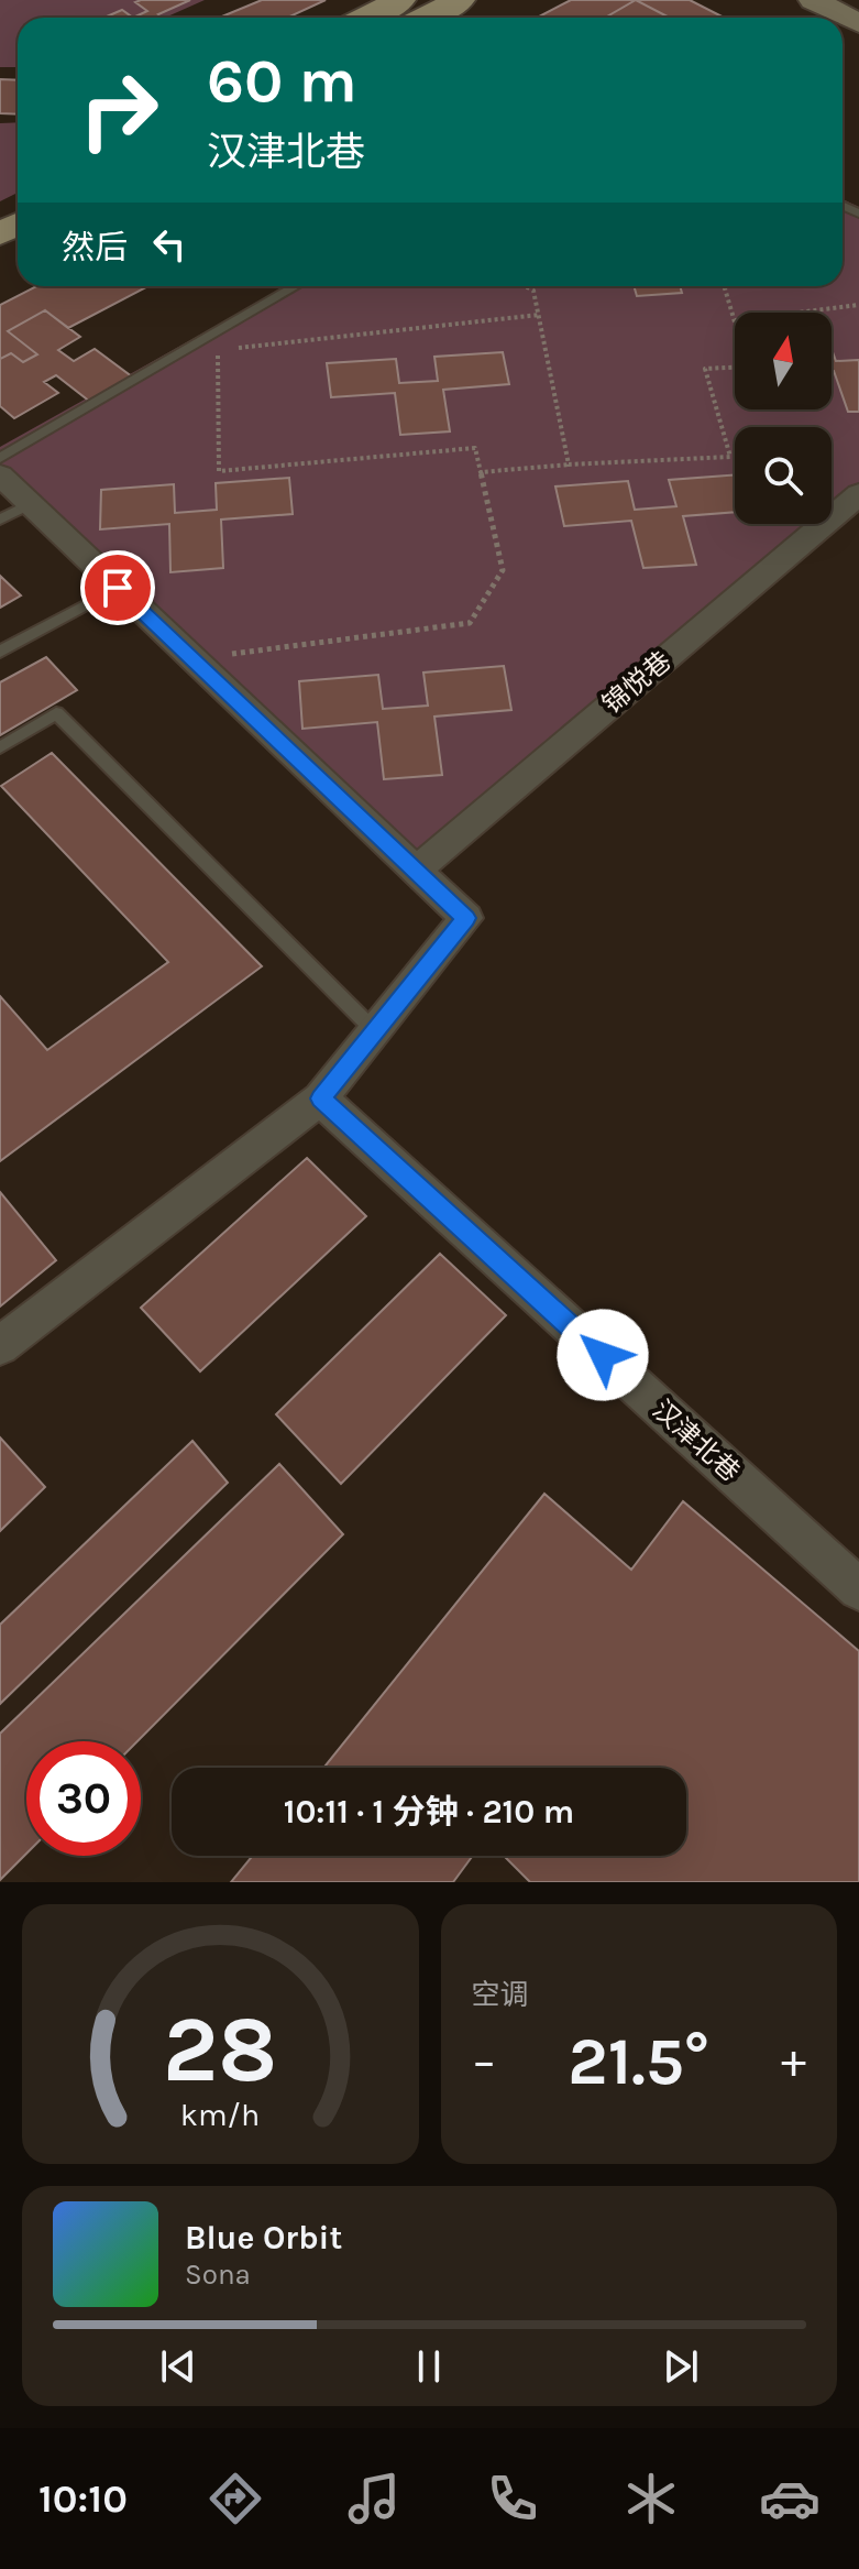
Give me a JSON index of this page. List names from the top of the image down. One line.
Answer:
{"streets":{"street":["锦悦巷","汉津北巷"]},"north":"top","page":{"turn":["60 m","汉津北巷"],"then":"然后","limit":"30","trip":"10:11 · 1 分钟 · 210 m","tile":"空调","heat":["−","21.5°","+"],"song":["Blue Orbit","Sona"],"tabs":"10:10","gauge":["28","km/h"]}}
